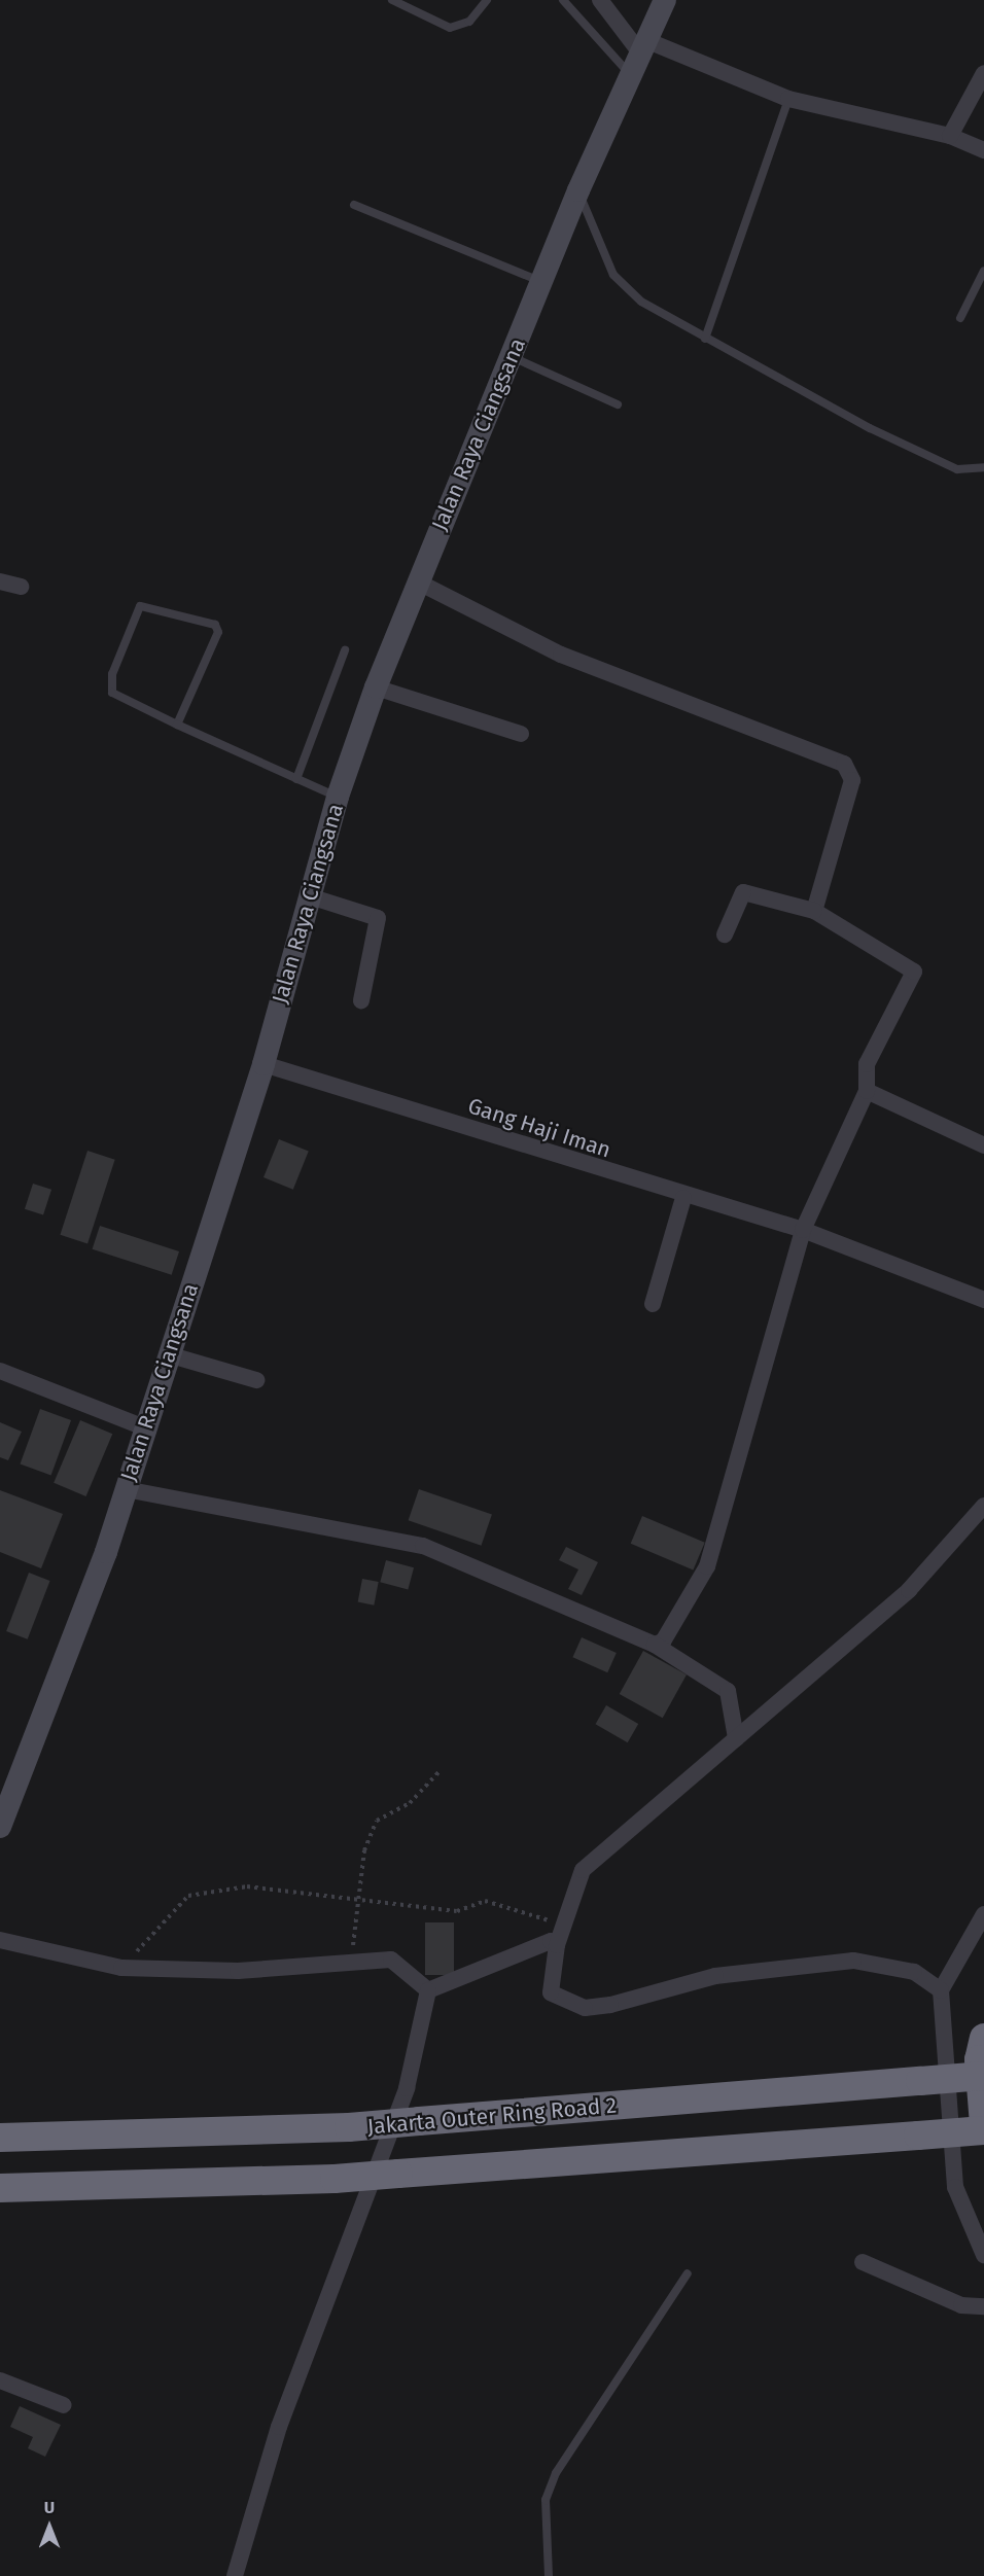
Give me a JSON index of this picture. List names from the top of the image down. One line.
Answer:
{"streets":{"highway":["Jakarta Outer Ring Road 2"],"main road":["Jalan Raya Ciangsana"],"street":["Gang Haji Iman"]},"crossings":[["Jalan Raya Ciangsana","Gang Haji Iman"]],"north":"top"}
